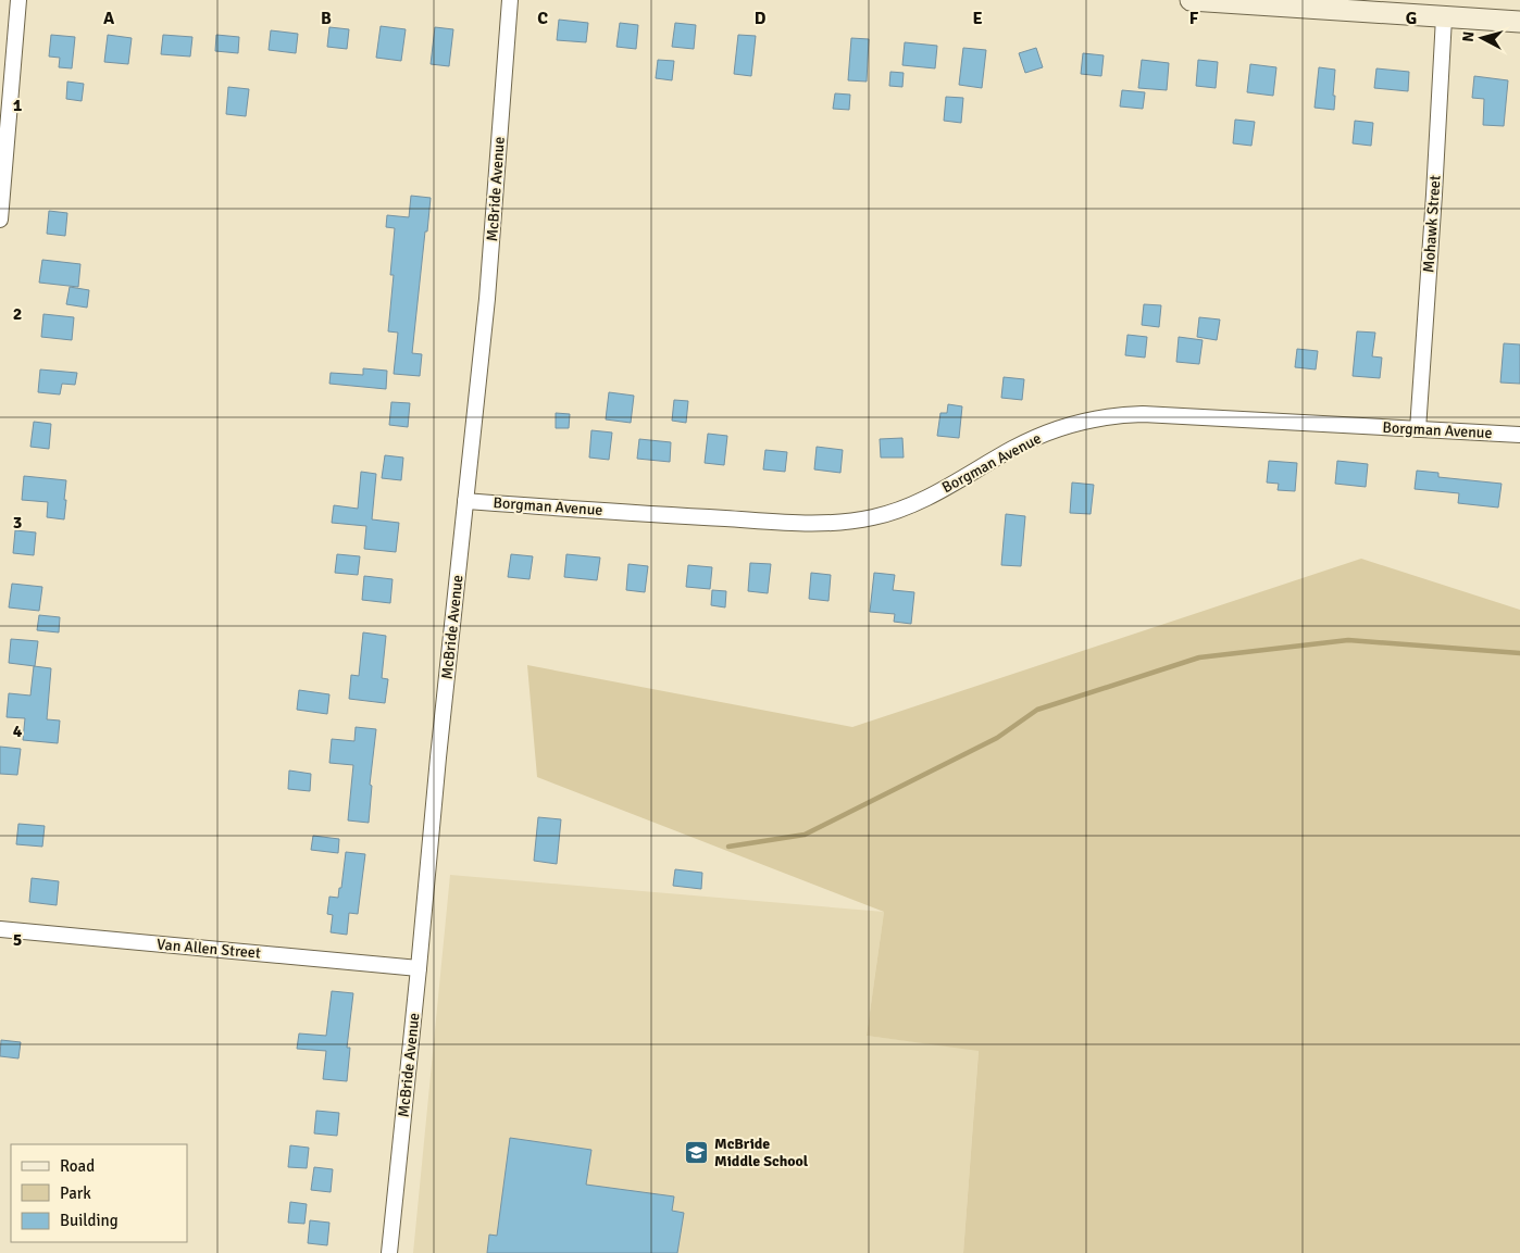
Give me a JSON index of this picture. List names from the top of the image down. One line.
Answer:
{"streets":{"street":["McBride Avenue","Mohawk Street","Borgman Avenue","Van Allen Street"]},"crossings":[["McBride Avenue","Borgman Avenue"],["McBride Avenue","Van Allen Street"],["Mohawk Street","Borgman Avenue"]],"places":{"school or university":["McBride Middle School"]},"legend":["Road","Park","Building"],"north":"left","grid":{"columns":["A","B","C","D","E","F","G"],"rows":["1","2","3","4","5"]}}
